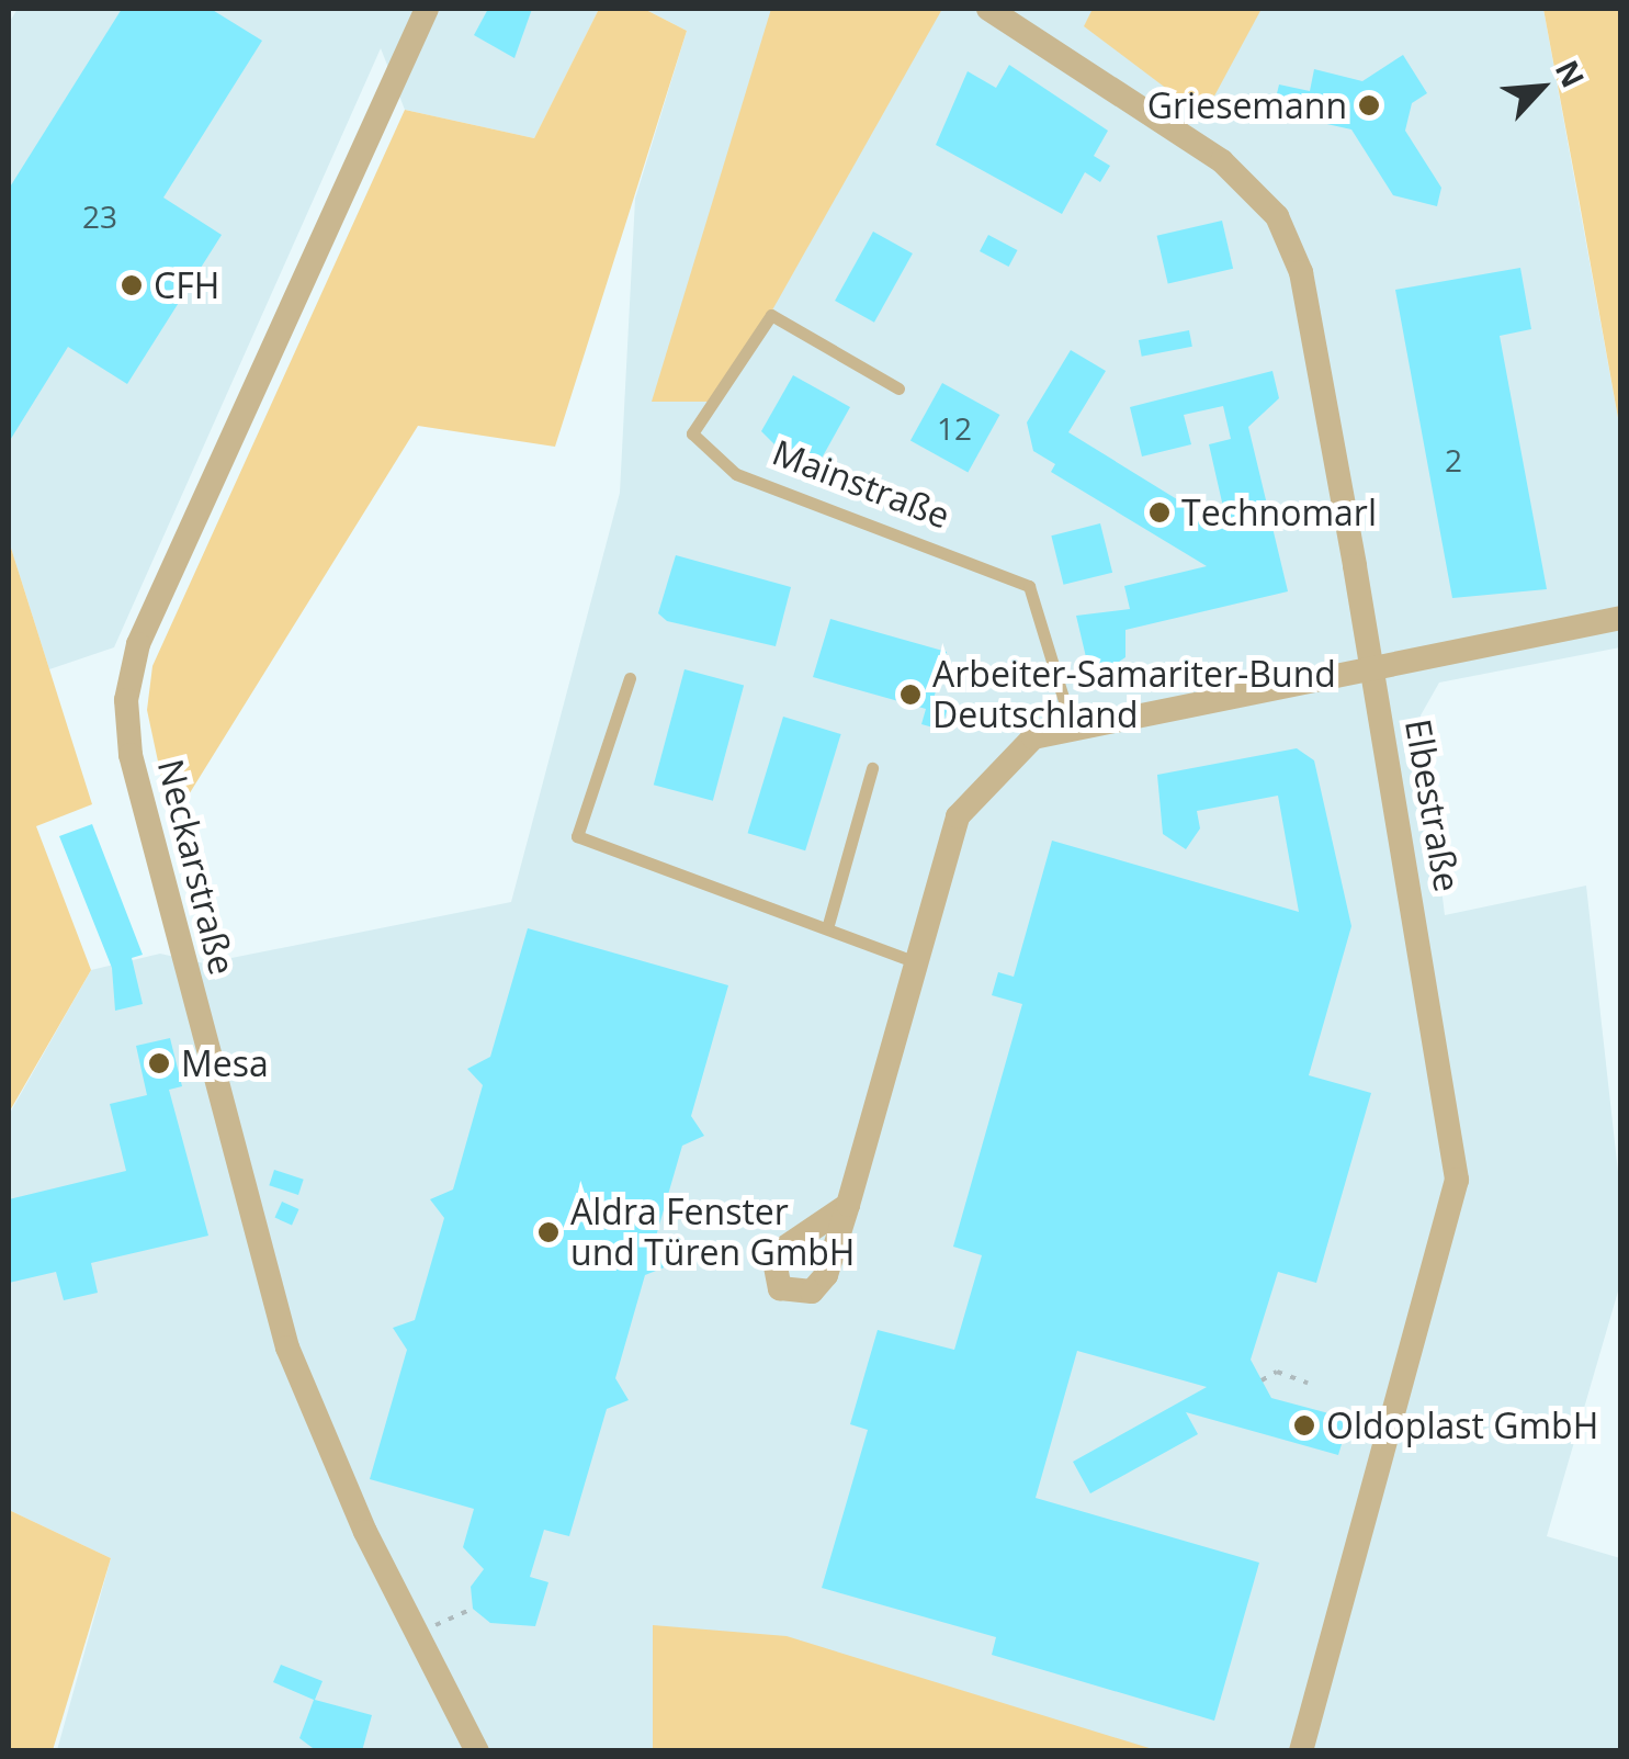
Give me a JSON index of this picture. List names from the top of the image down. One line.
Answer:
{"streets":{"street":["Elbestraße","Neckarstraße"],"lane":["Mainstraße"]},"places":["Griesemann","CFH","Technomarl","Arbeiter-Samariter-Bund Deutschland","Mesa","Aldra Fenster und Türen GmbH","Oldoplast GmbH"],"house_numbers":["23","12","2"],"north":"top right"}
